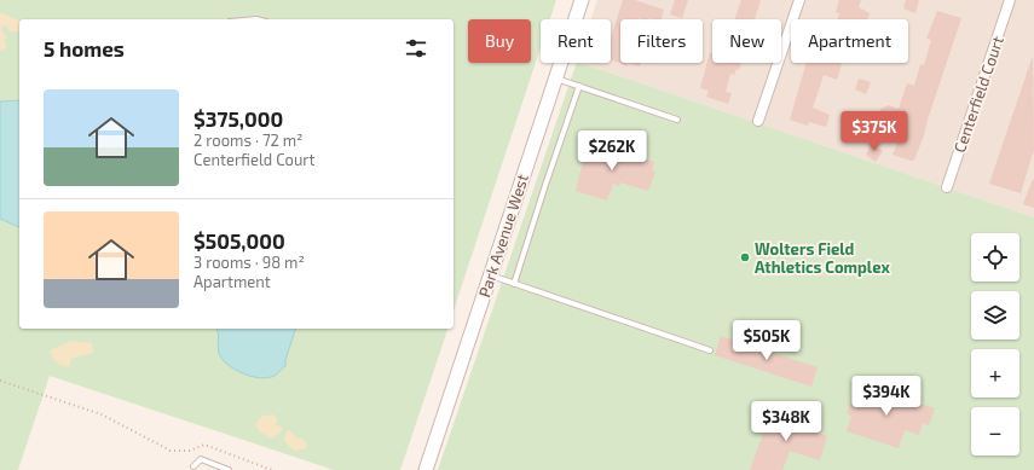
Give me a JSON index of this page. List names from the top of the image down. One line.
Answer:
{"streets":{"street":["Centerfield Court","Park Avenue West"]},"places":["Wolters Field Athletics Complex"],"page":{"chip":["Buy","Rent","Filters","New","Apartment"],"heading":"5 homes","list":[{"name":"$375,000","note":"2 rooms · 72 m² · Centerfield Court"},{"name":"$505,000","note":"3 rooms · 98 m² · Apartment"}],"price":["$375K","$262K","$505K","$394K","$348K"],"map_buttons":["+","−"]}}
